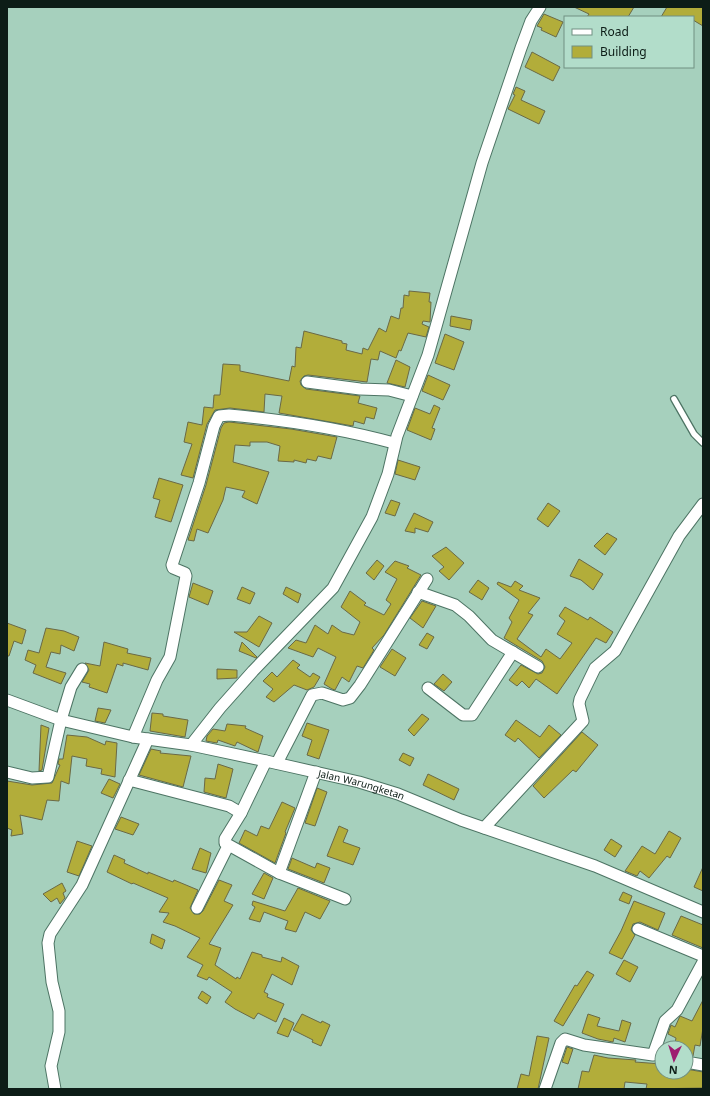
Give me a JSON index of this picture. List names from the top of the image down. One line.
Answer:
{"streets":{"street":["Jalan Warungketan"]},"legend":["Road","Building"],"north":"bottom"}
